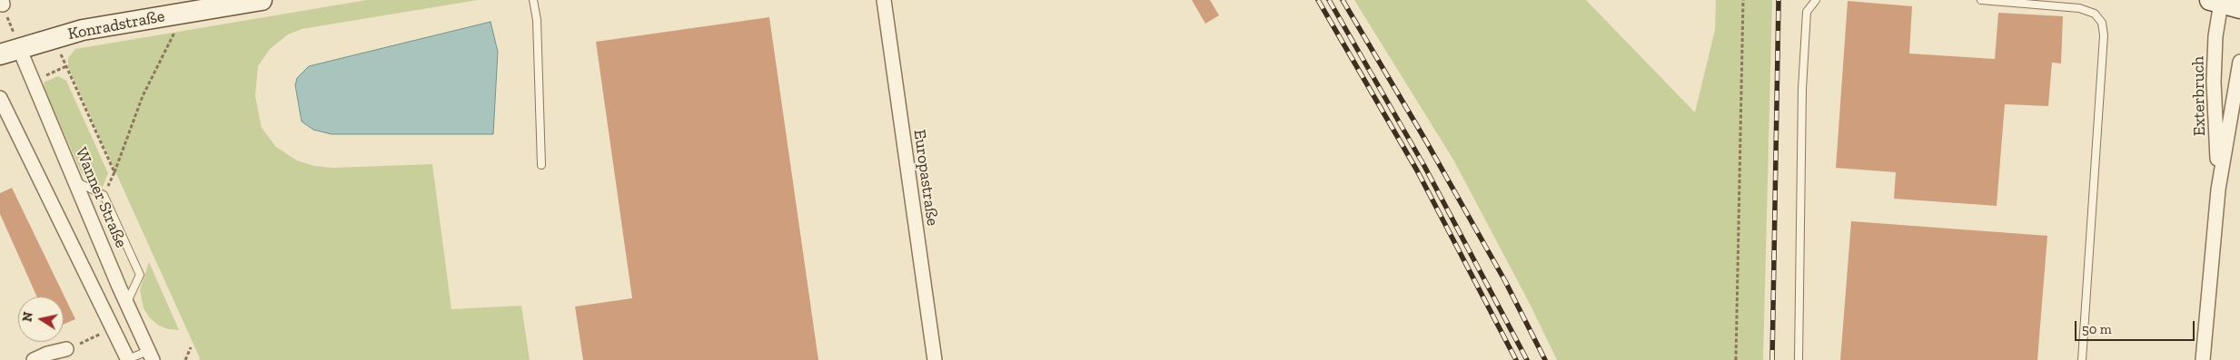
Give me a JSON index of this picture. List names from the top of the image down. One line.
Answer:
{"streets":{"street":["Konradstraße","Exterbruch","Europastraße","Wanner Straße"]},"crossings":[["Konradstraße","Wanner Straße"]],"scale_bar":"50 m","north":"left"}
